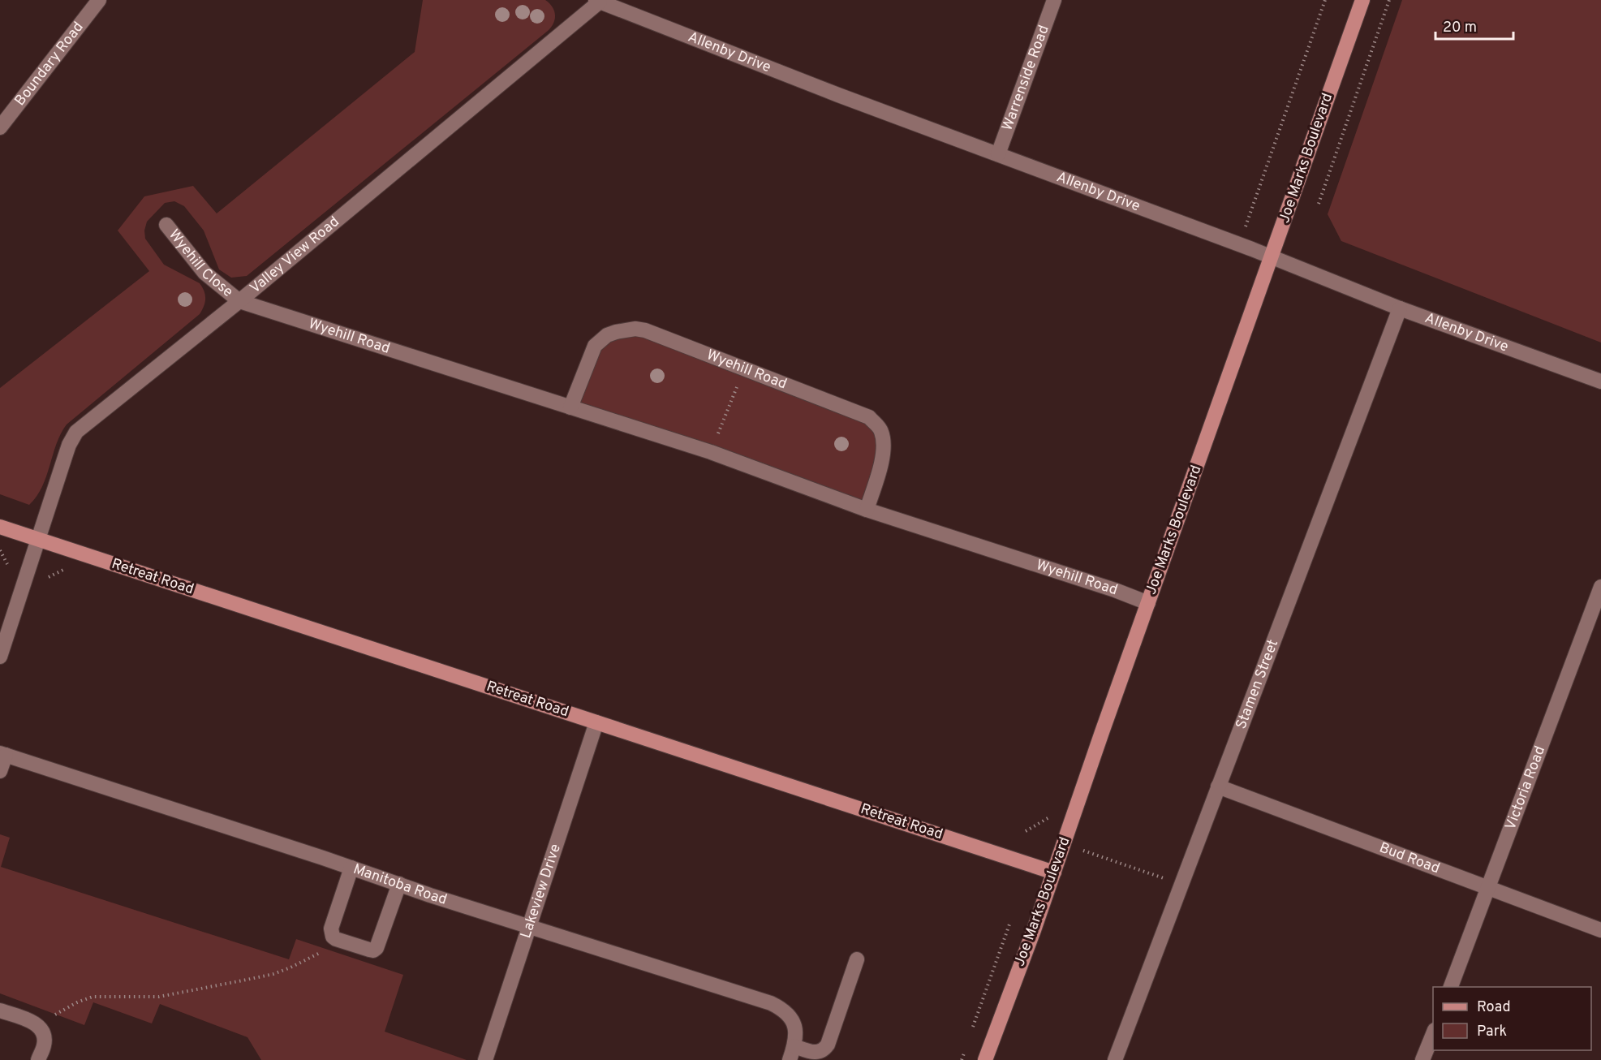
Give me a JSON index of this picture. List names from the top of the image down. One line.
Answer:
{"streets":{"main road":["Joe Marks Boulevard","Retreat Road"],"street":["Allenby Drive","Boundary Road","Warrenside Road","Valley View Road","Wyehill Close","Wyehill Road","Stamen Street","Victoria Road","Bud Road","Manitoba Road","Lakeview Drive"]},"crossings":[["Allenby Drive","Warrenside Road"],["Allenby Drive","Joe Marks Boulevard"],["Allenby Drive","Valley View Road"],["Allenby Drive","Stamen Street"],["Joe Marks Boulevard","Wyehill Road"],["Joe Marks Boulevard","Retreat Road"],["Valley View Road","Wyehill Close"],["Valley View Road","Wyehill Road"],["Valley View Road","Retreat Road"],["Wyehill Close","Wyehill Road"],["Retreat Road","Lakeview Drive"],["Stamen Street","Bud Road"],["Victoria Road","Bud Road"],["Manitoba Road","Lakeview Drive"]],"legend":["Road","Park"],"scale_bar":"20 m"}
